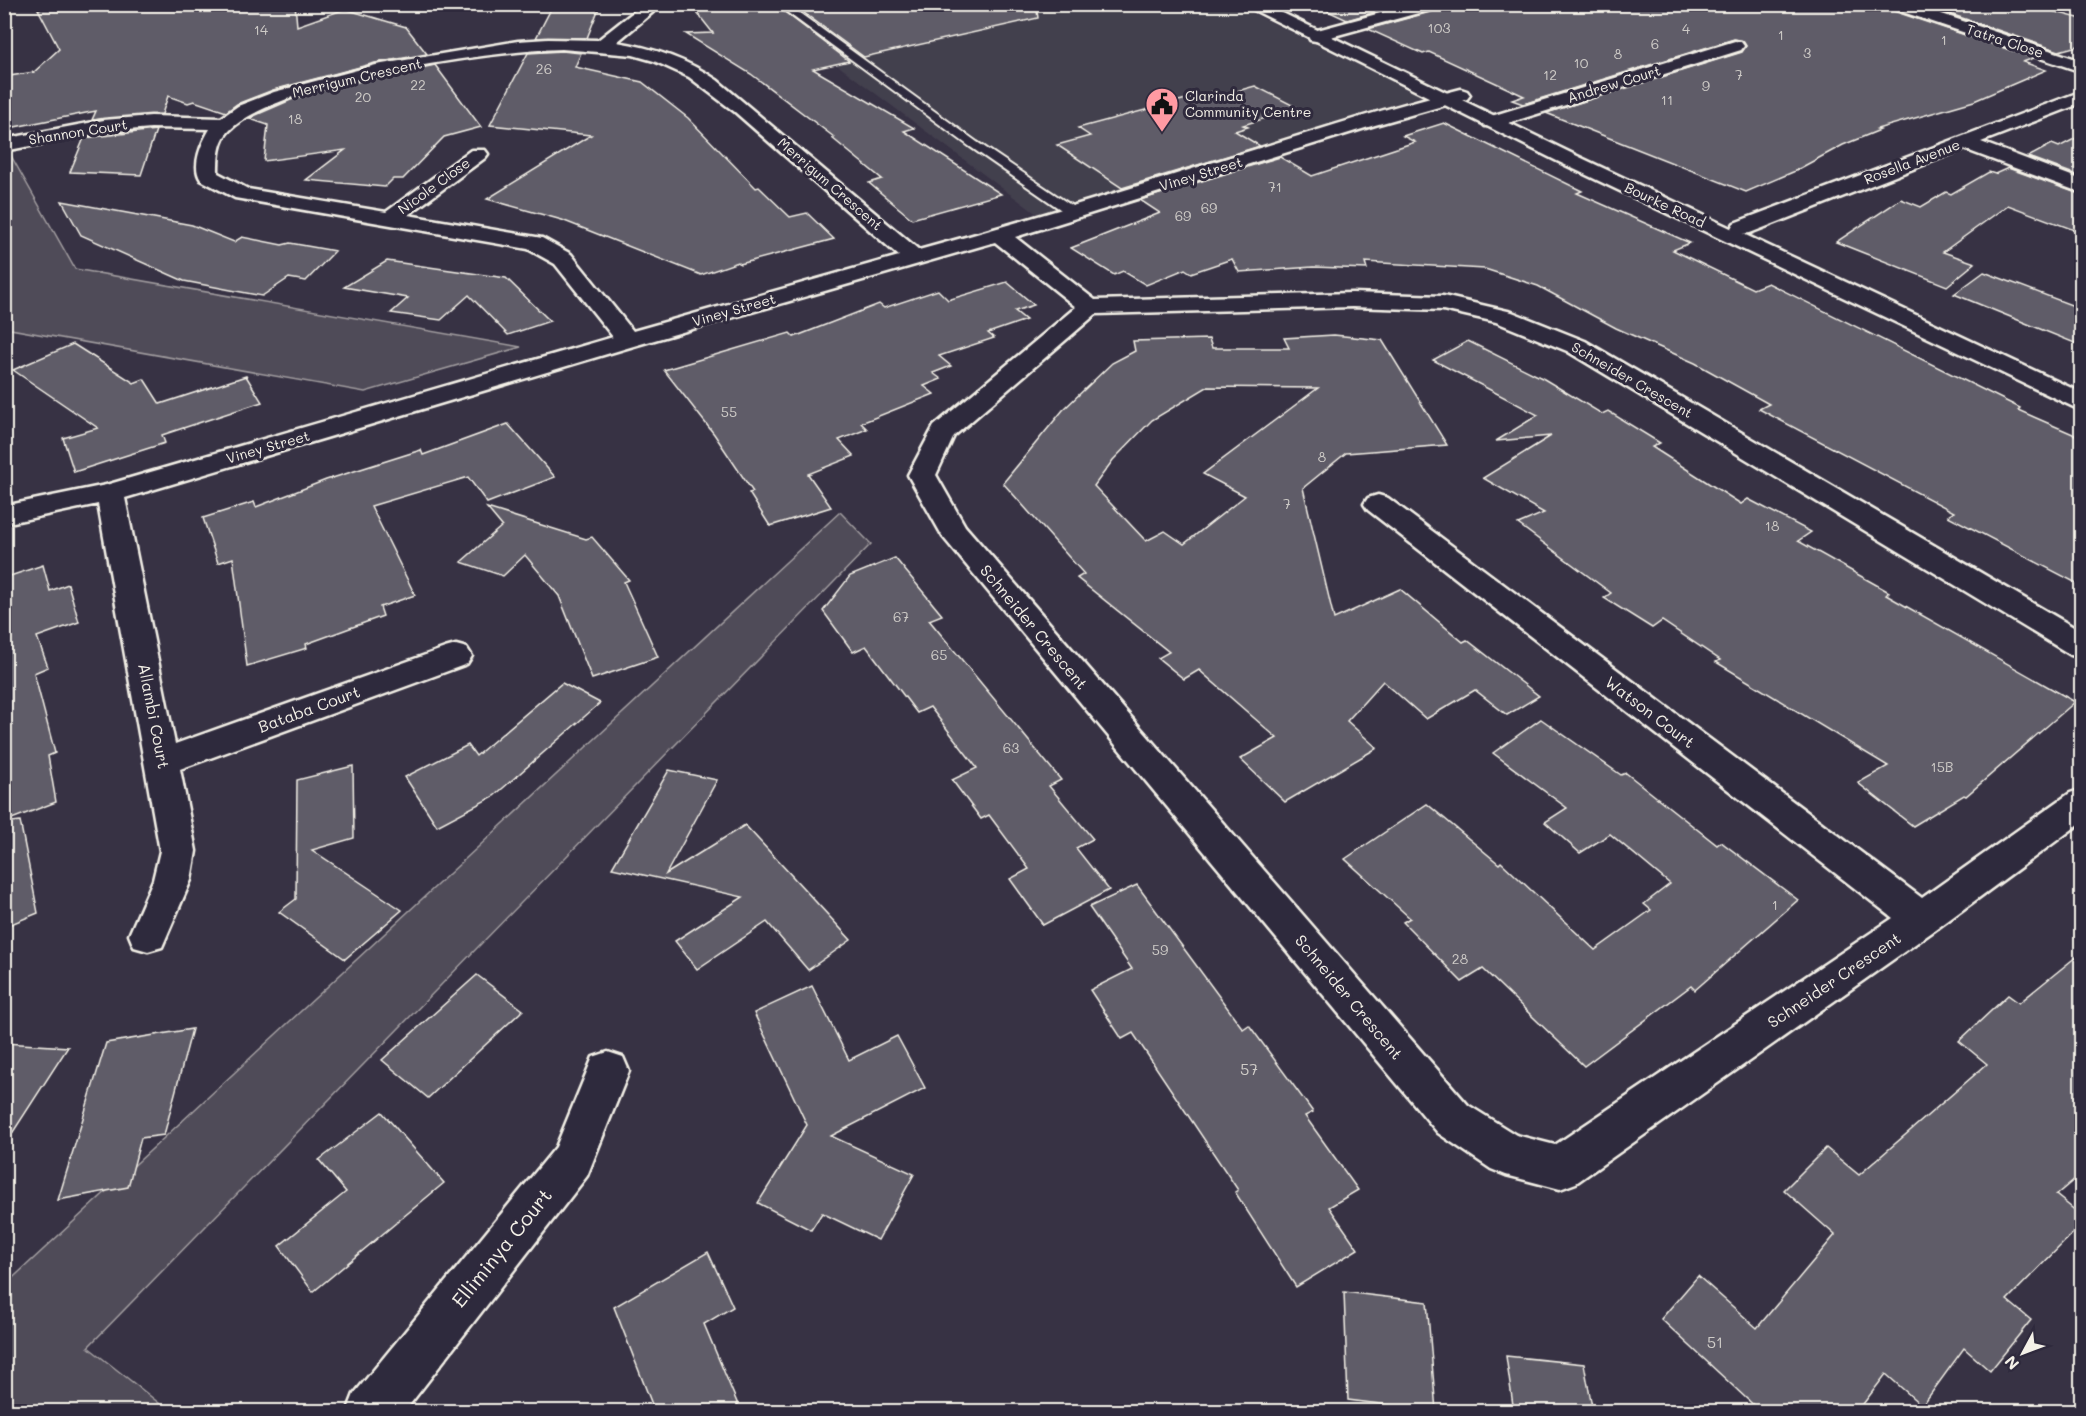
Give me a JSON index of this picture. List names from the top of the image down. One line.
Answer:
{"streets":{"street":["Tatra Close","Merrigum Crescent","Andrew Court","Shannon Court","Rosella Avenue","Viney Street","Nicole Close","Bourke Road","Schneider Crescent","Bataba Court","Watson Court","Allambi Court","Elliminya Court"]},"crossings":[["Merrigum Crescent","Shannon Court"],["Merrigum Crescent","Viney Street"],["Merrigum Crescent","Nicole Close"],["Andrew Court","Bourke Road"],["Rosella Avenue","Bourke Road"],["Viney Street","Bourke Road"],["Viney Street","Allambi Court"],["Schneider Crescent","Watson Court"],["Bataba Court","Allambi Court"]],"places":{"public building":["Clarinda Community Centre"]},"house_numbers":["103","4","14","1","1","6","3","8","10","26","12","7","22","9","20","11","18","71","69","69","55","8","7","18","67","65","63","15B","1","59","28","57","51"],"north":"bottom left"}
